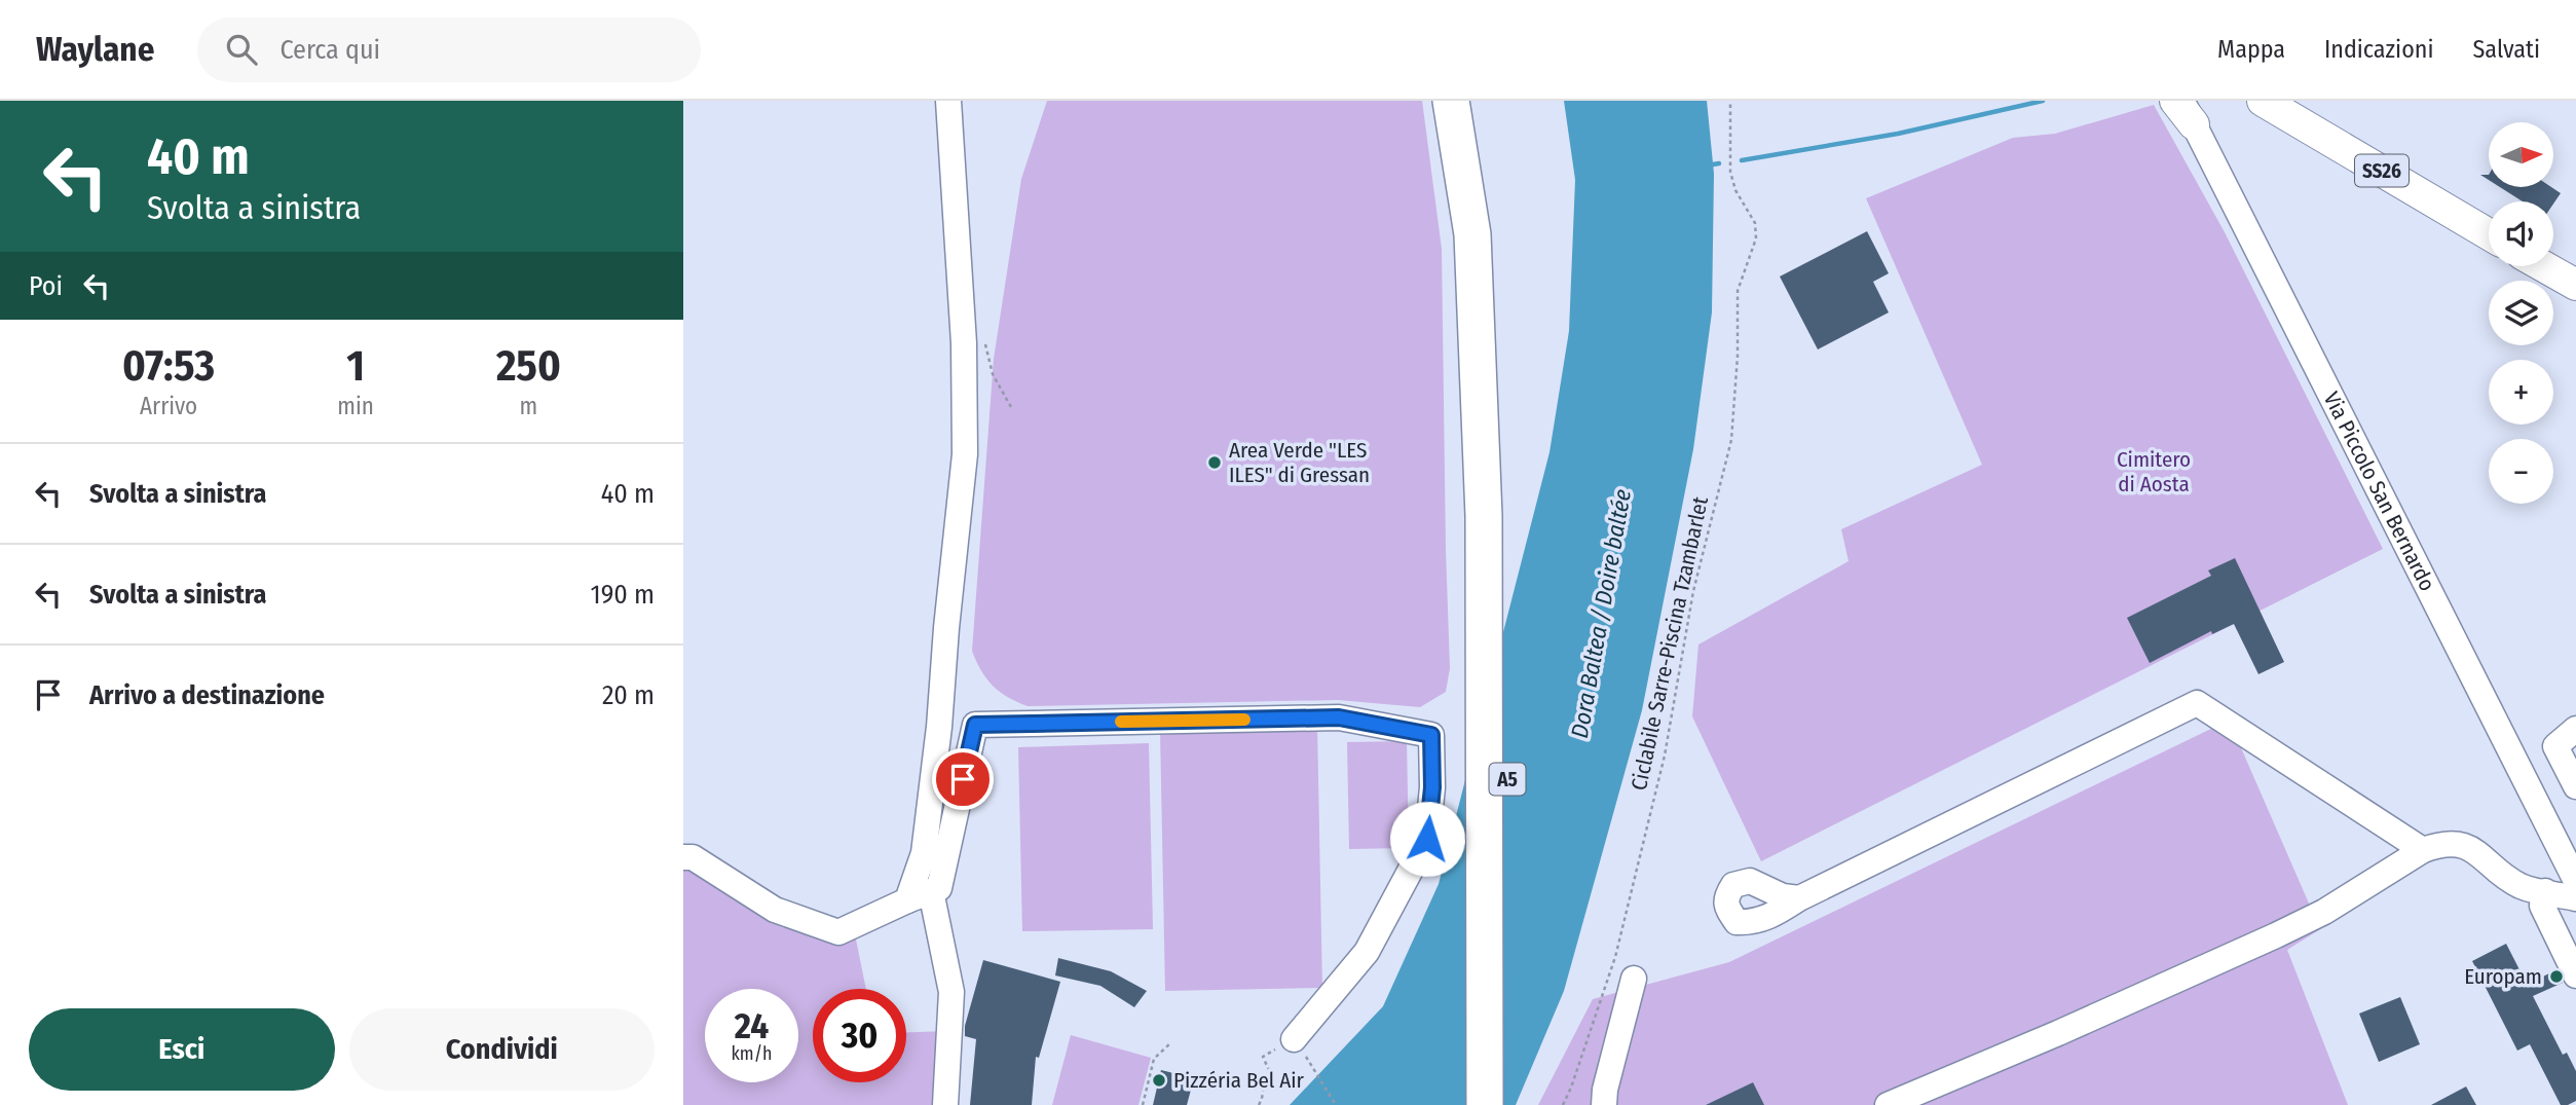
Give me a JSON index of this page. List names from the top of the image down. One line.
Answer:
{"streets":{"highway":["A5"],"main road":["SS26"],"street":["Via Piccolo San Bernardo"],"path":["Ciclabile Sarre-Piscina Tzambarlet"]},"water":["Dora Baltea / Doire baltée"],"parks":["Cimitero di Aosta"],"places":["Area Verde \"LES ILES\" di Gressan","Europam","Pizzéria Bel Air"],"north":"right","page":{"header":"Waylane","search":"Cerca qui","nav":["Mappa","Indicazioni","Salvati"],"turn":["40 m","Svolta a sinistra"],"map_buttons":["+","−"],"then":"Poi","eta":["07:53","Arrivo","1","min","250","m"],"list":[{"name":"Svolta a sinistra","value":"40 m"},{"name":"Svolta a sinistra","value":"190 m"},{"name":"Arrivo a destinazione","value":"20 m"}],"speed":"24 km/h","limit":"30","buttons":["Esci","Condividi"]}}
